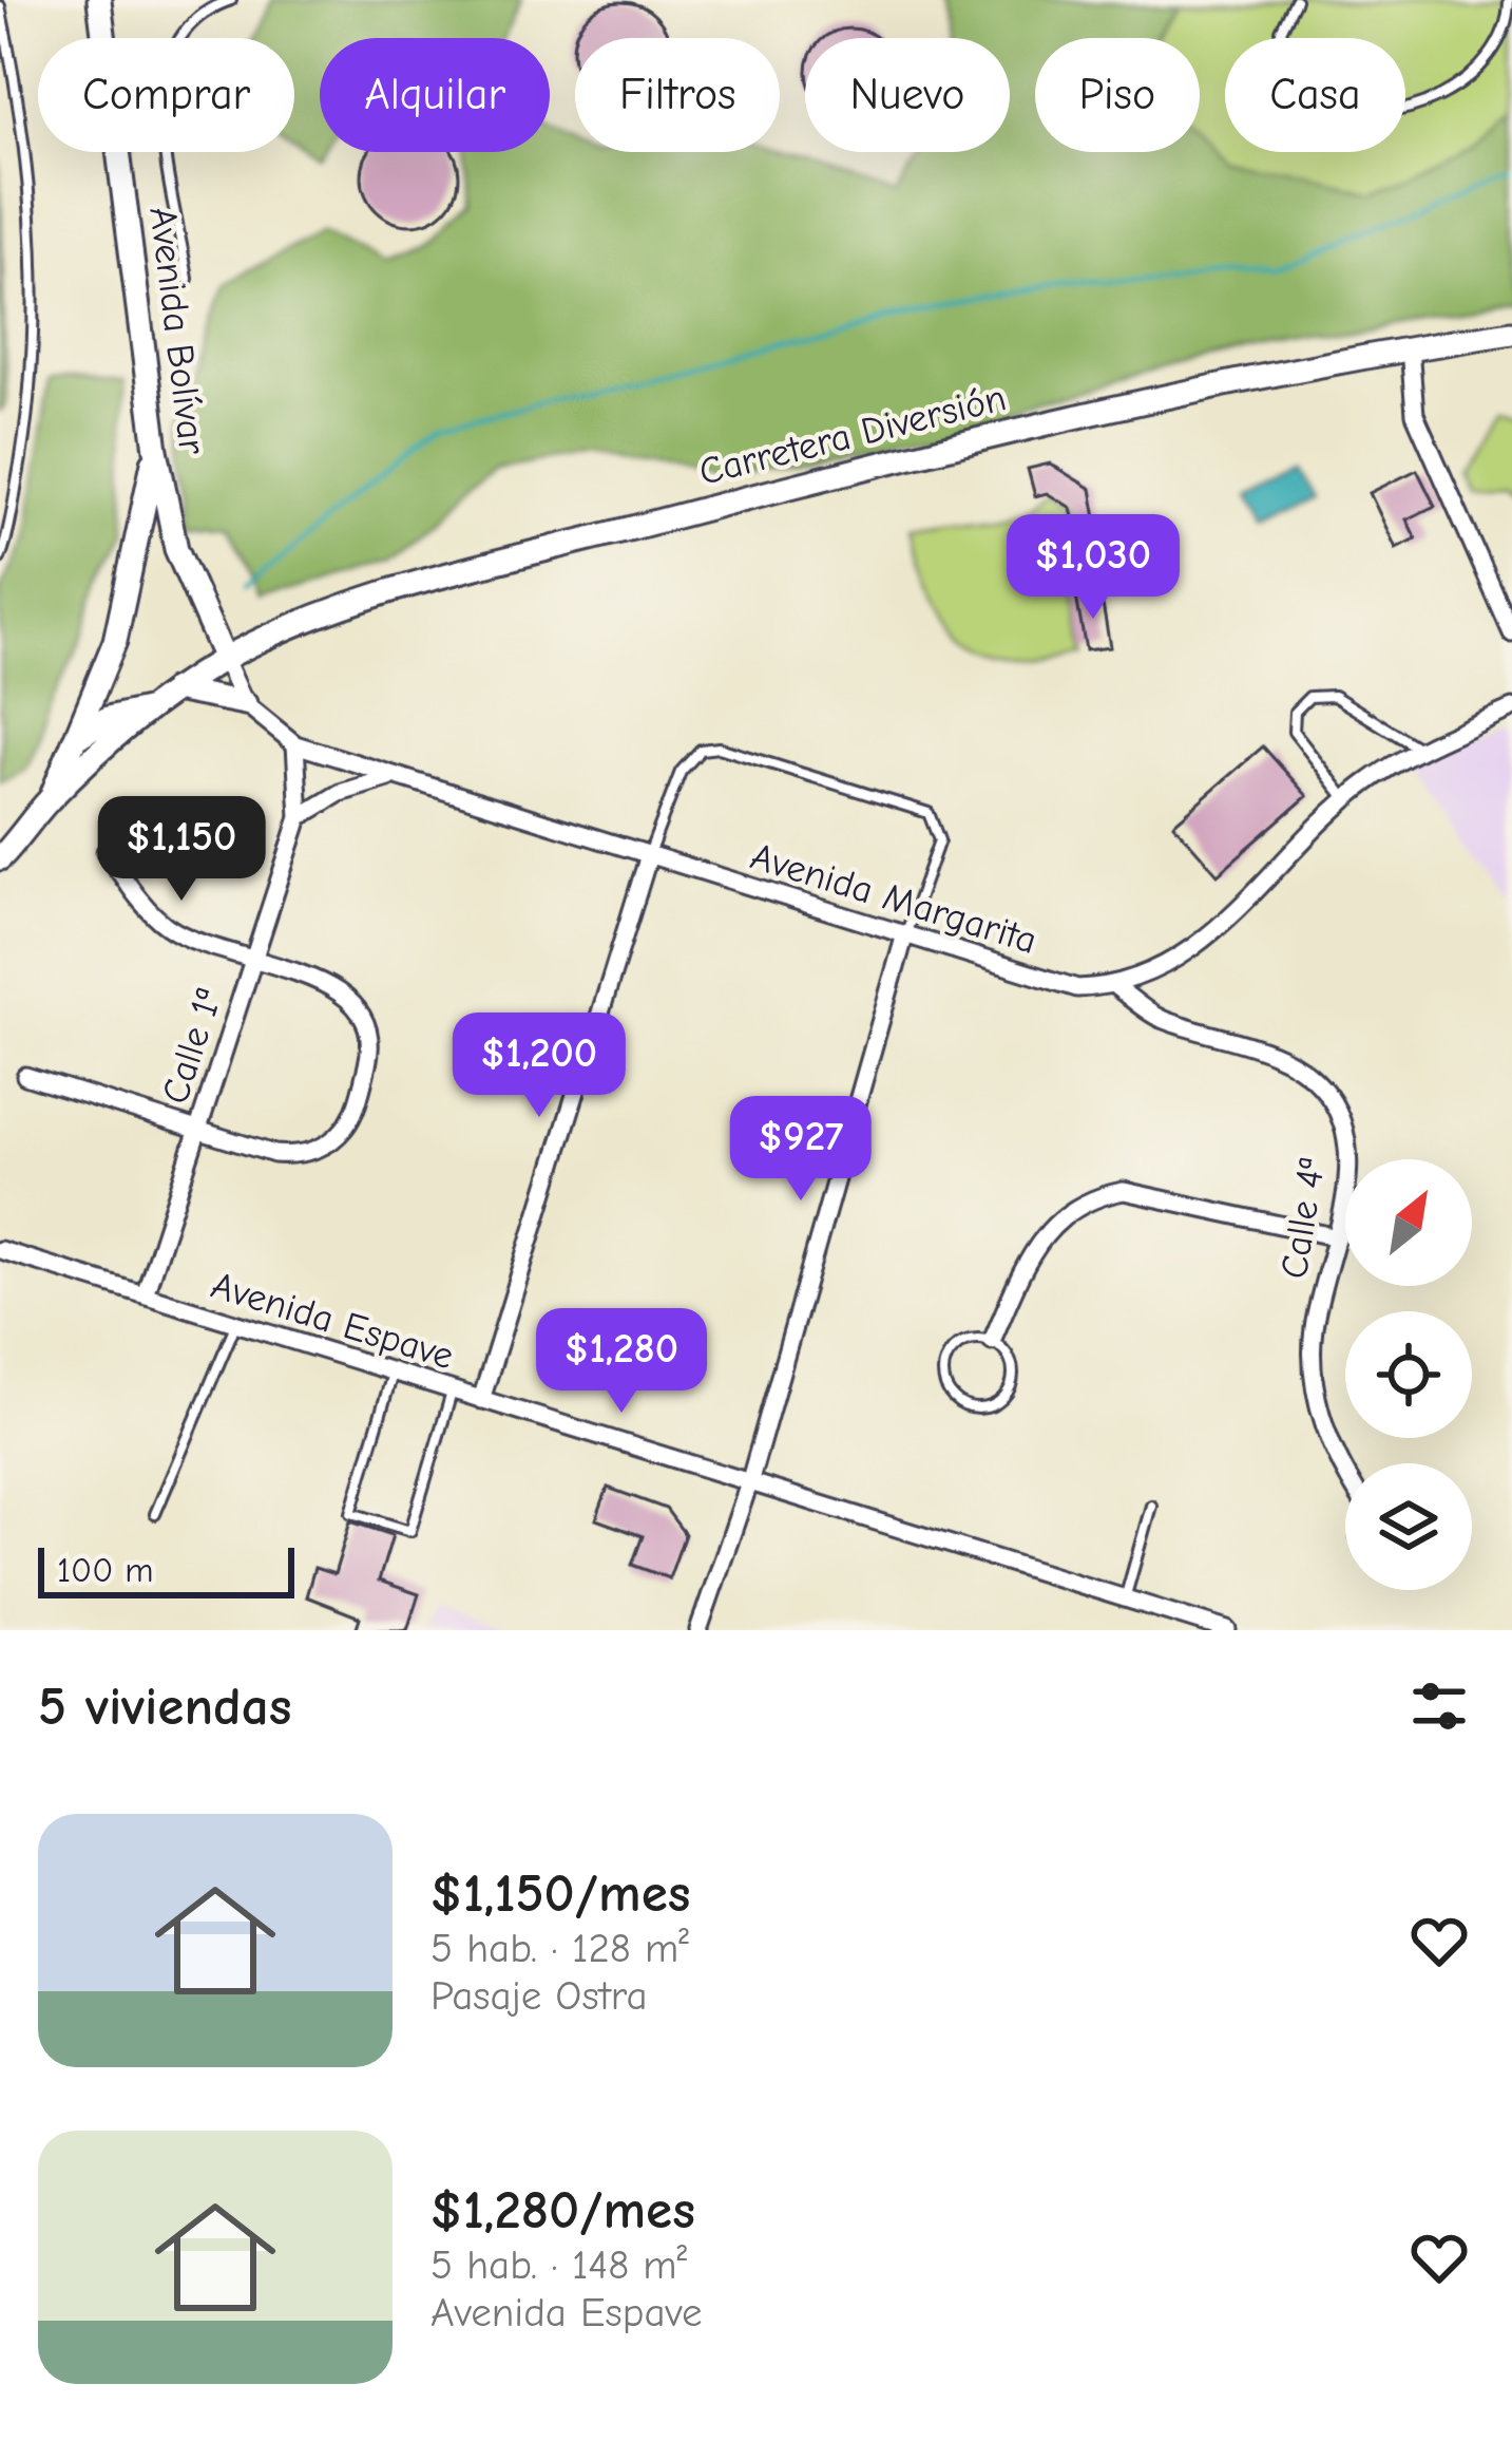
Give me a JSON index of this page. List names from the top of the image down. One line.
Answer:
{"streets":{"main road":["Avenida Bolívar","Carretera Diversión"],"street":["Avenida Margarita","Calle 1ª","Calle 4ª","Avenida Espave"]},"crossings":[["Avenida Bolívar","Carretera Diversión"],["Avenida Bolívar","Avenida Margarita"],["Carretera Diversión","Avenida Margarita"],["Avenida Margarita","Calle 4ª"],["Calle 1ª","Avenida Espave"]],"scale_bar":"100 m","north":"top right","page":{"chip":["Comprar","Alquilar","Filtros","Nuevo","Piso","Casa"],"price":["$1,030","$1,150","$1,200","$927","$1,280"],"scale":"100 m","heading":"5 viviendas","list":[{"name":"$1,150/mes","note":"5 hab. · 128 m² · Pasaje Ostra"},{"name":"$1,280/mes","note":"5 hab. · 148 m² · Avenida Espave"}]}}
